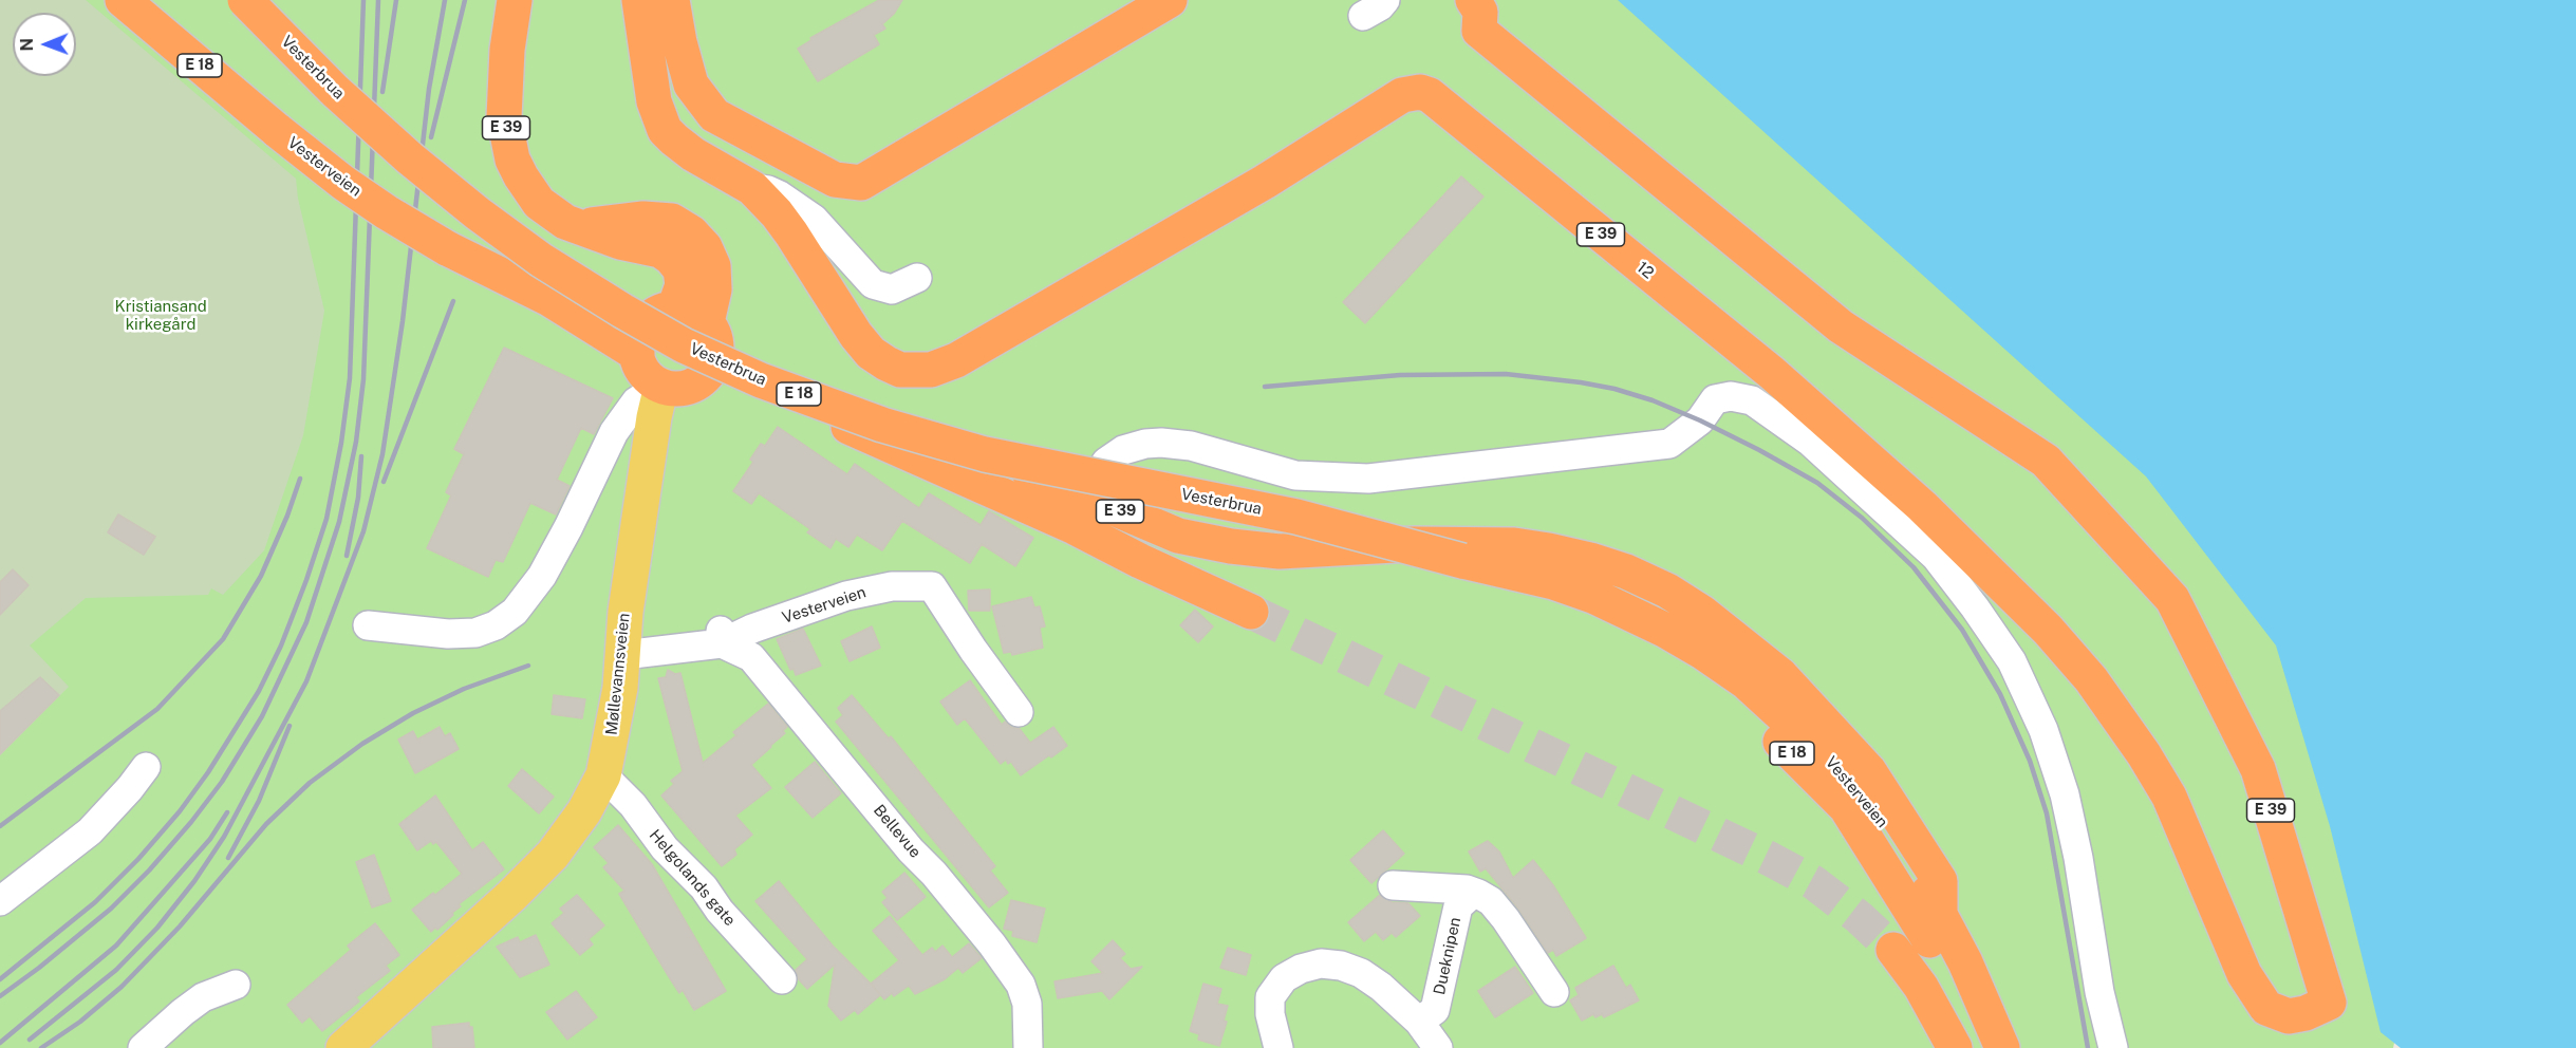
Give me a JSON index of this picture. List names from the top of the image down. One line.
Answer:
{"streets":{"highway":["E 18","Vesterbrua","E 39","Vesterveien","12"],"main road":["Møllevannsveien"],"street":["Bellevue","Helgolands gate","Dueknipen"]},"crossings":[["Vesterbrua","Vesterveien"],["E 39","Vesterveien"],["E 39","12"],["E 39","Møllevannsveien"],["Vesterveien","Møllevannsveien"],["Vesterveien","Bellevue"],["Møllevannsveien","Helgolands gate"]],"parks":["Kristiansand kirkegård"],"north":"left"}
